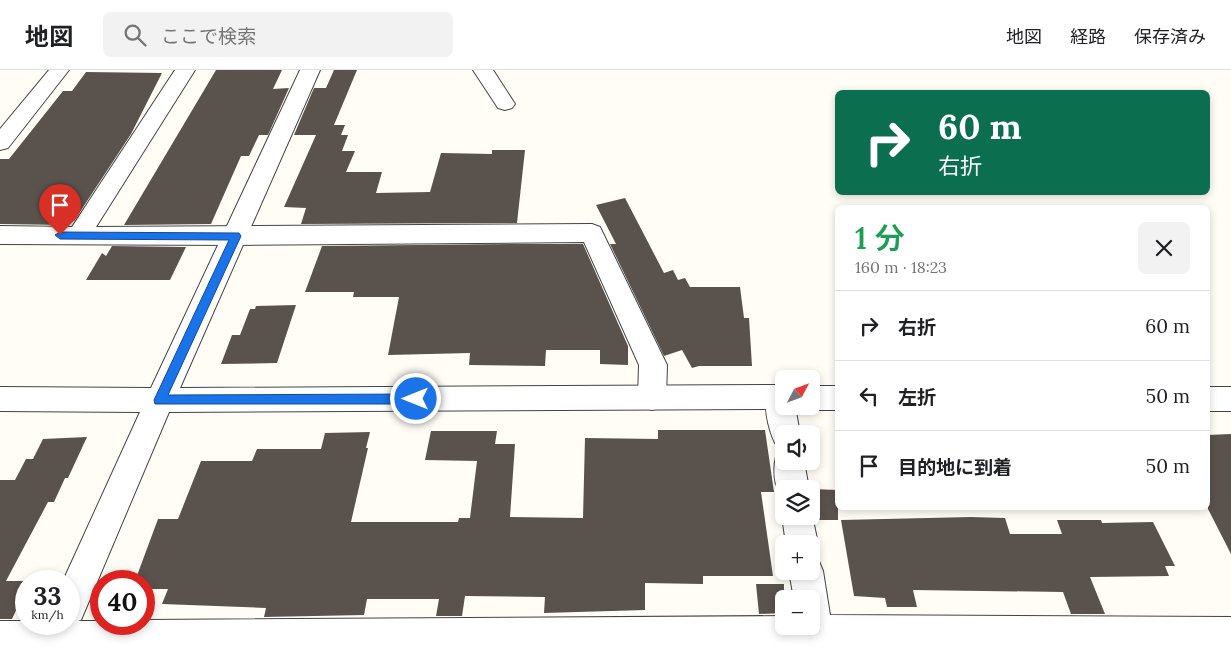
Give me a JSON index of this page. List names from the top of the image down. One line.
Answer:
{"north":"top right","page":{"header":"地図","search":"ここで検索","nav":["地図","経路","保存済み"],"turn":["60 m","右折"],"heading":["1 分","160 m · 18:23"],"list":[{"name":"右折","value":"60 m"},{"name":"左折","value":"50 m"},{"name":"目的地に到着","value":"50 m"}],"map_buttons":["+","−"],"speed":"33 km/h","limit":"40"}}
